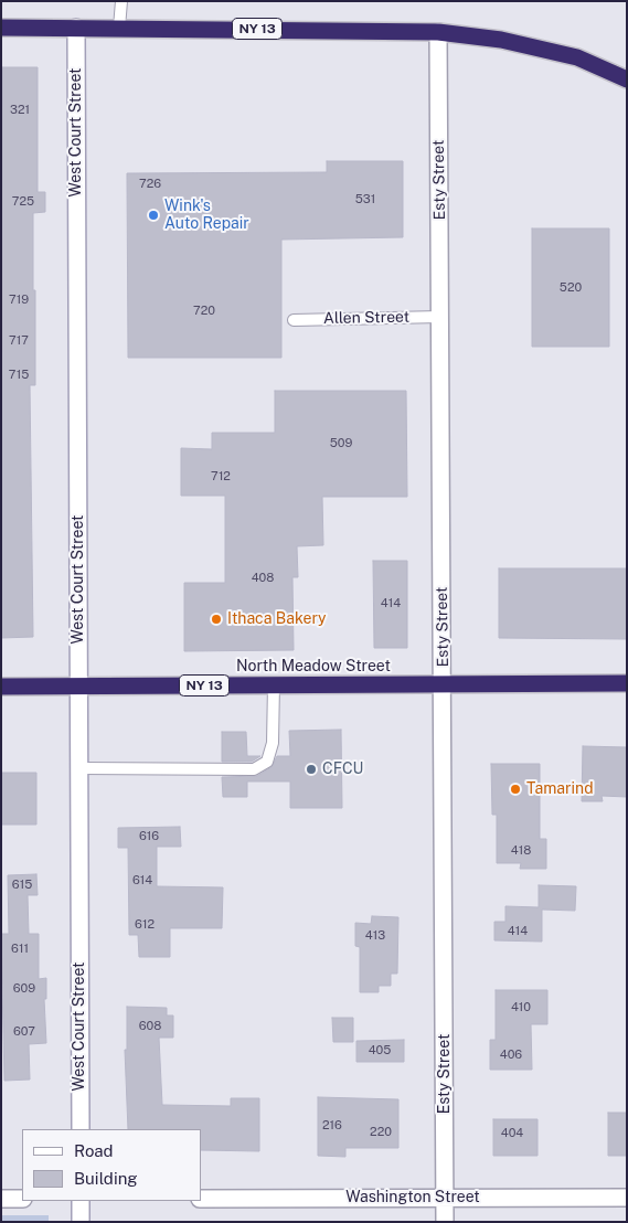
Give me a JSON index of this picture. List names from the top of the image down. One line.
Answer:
{"streets":{"highway":["NY 13","North Meadow Street"],"street":["West Court Street","Esty Street","Washington Street"],"lane":["Allen Street"]},"crossings":[["NY 13","West Court Street"],["NY 13","Esty Street"],["West Court Street","North Meadow Street"],["Esty Street","Allen Street"],["Esty Street","North Meadow Street"],["Esty Street","Washington Street"]],"places":["Wink's Auto Repair","Ithaca Bakery","CFCU","Tamarind"],"house_numbers":["321","726","531","725","520","719","720","717","715","509","712","408","414","616","418","614","615","612","414","413","611","609","410","608","607","405","406","216","220","404"],"legend":["Road","Building"]}
